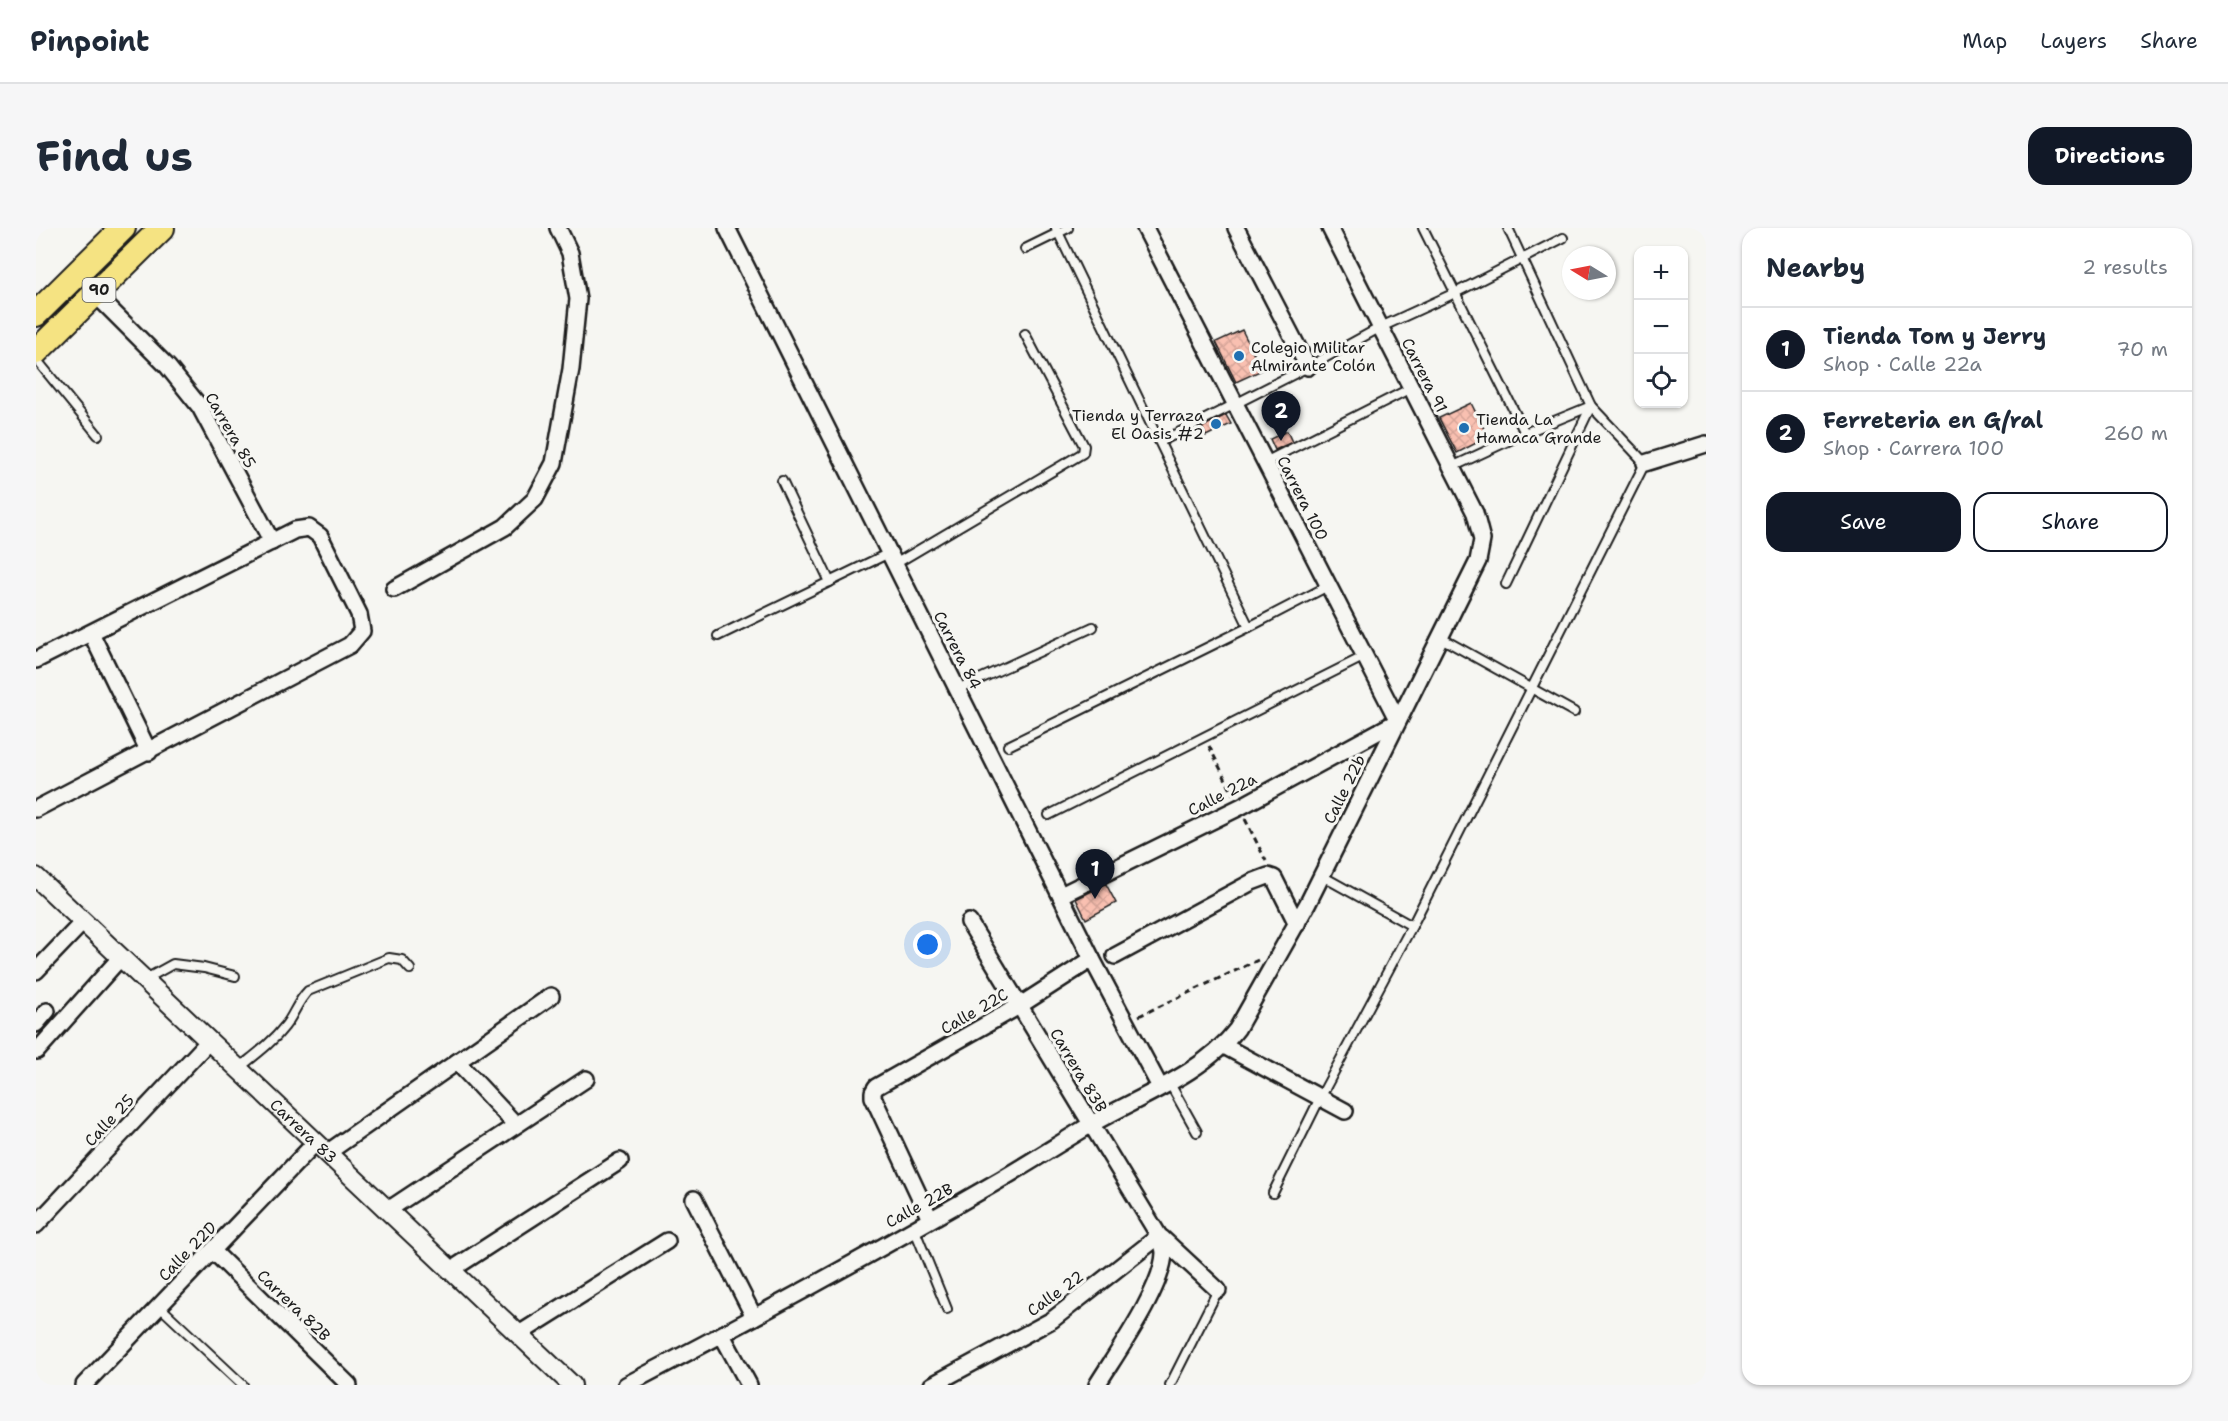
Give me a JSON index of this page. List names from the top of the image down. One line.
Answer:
{"streets":{"highway":["90"],"street":["Carrera 91","Carrera 85","Carrera 100","Carrera 84","Calle 22b","Calle 22a","Calle 22C","Carrera 83B","Calle 25","Carrera 83","Calle 22B","Calle 22D","Calle 22","Carrera 82B"]},"crossings":[["90","Carrera 85"],["Carrera 91","Calle 22b"],["Carrera 100","Calle 22b"],["Carrera 100","Calle 22a"],["Carrera 84","Calle 22a"],["Carrera 84","Calle 22C"],["Carrera 84","Calle 22B"],["Calle 22b","Calle 22a"],["Calle 22b","Calle 22B"],["Calle 22C","Carrera 83B"],["Calle 22C","Calle 22B"],["Carrera 83B","Calle 22B"],["Carrera 83B","Calle 22"],["Calle 25","Carrera 83"],["Carrera 83","Calle 22D"],["Calle 22D","Carrera 82B"]],"places":["Colegio Militar Almirante Colón","Tienda y Terraza El Oasis #2","Tienda La Hamaca Grande"],"north":"left","page":{"header":"Pinpoint","nav":["Map","Layers","Share"],"buttons":["Directions",["Save","Share"]],"title":"Find us","heading":["Nearby","2 results"],"map_buttons":["+","−"],"list":[{"mark":"1","name":"Tienda Tom y Jerry","note":"Shop · Calle 22a","value":"70 m"},{"mark":"2","name":"Ferreteria en G/ral","note":"Shop · Carrera 100","value":"260 m"}],"pins":["2","1"]}}
